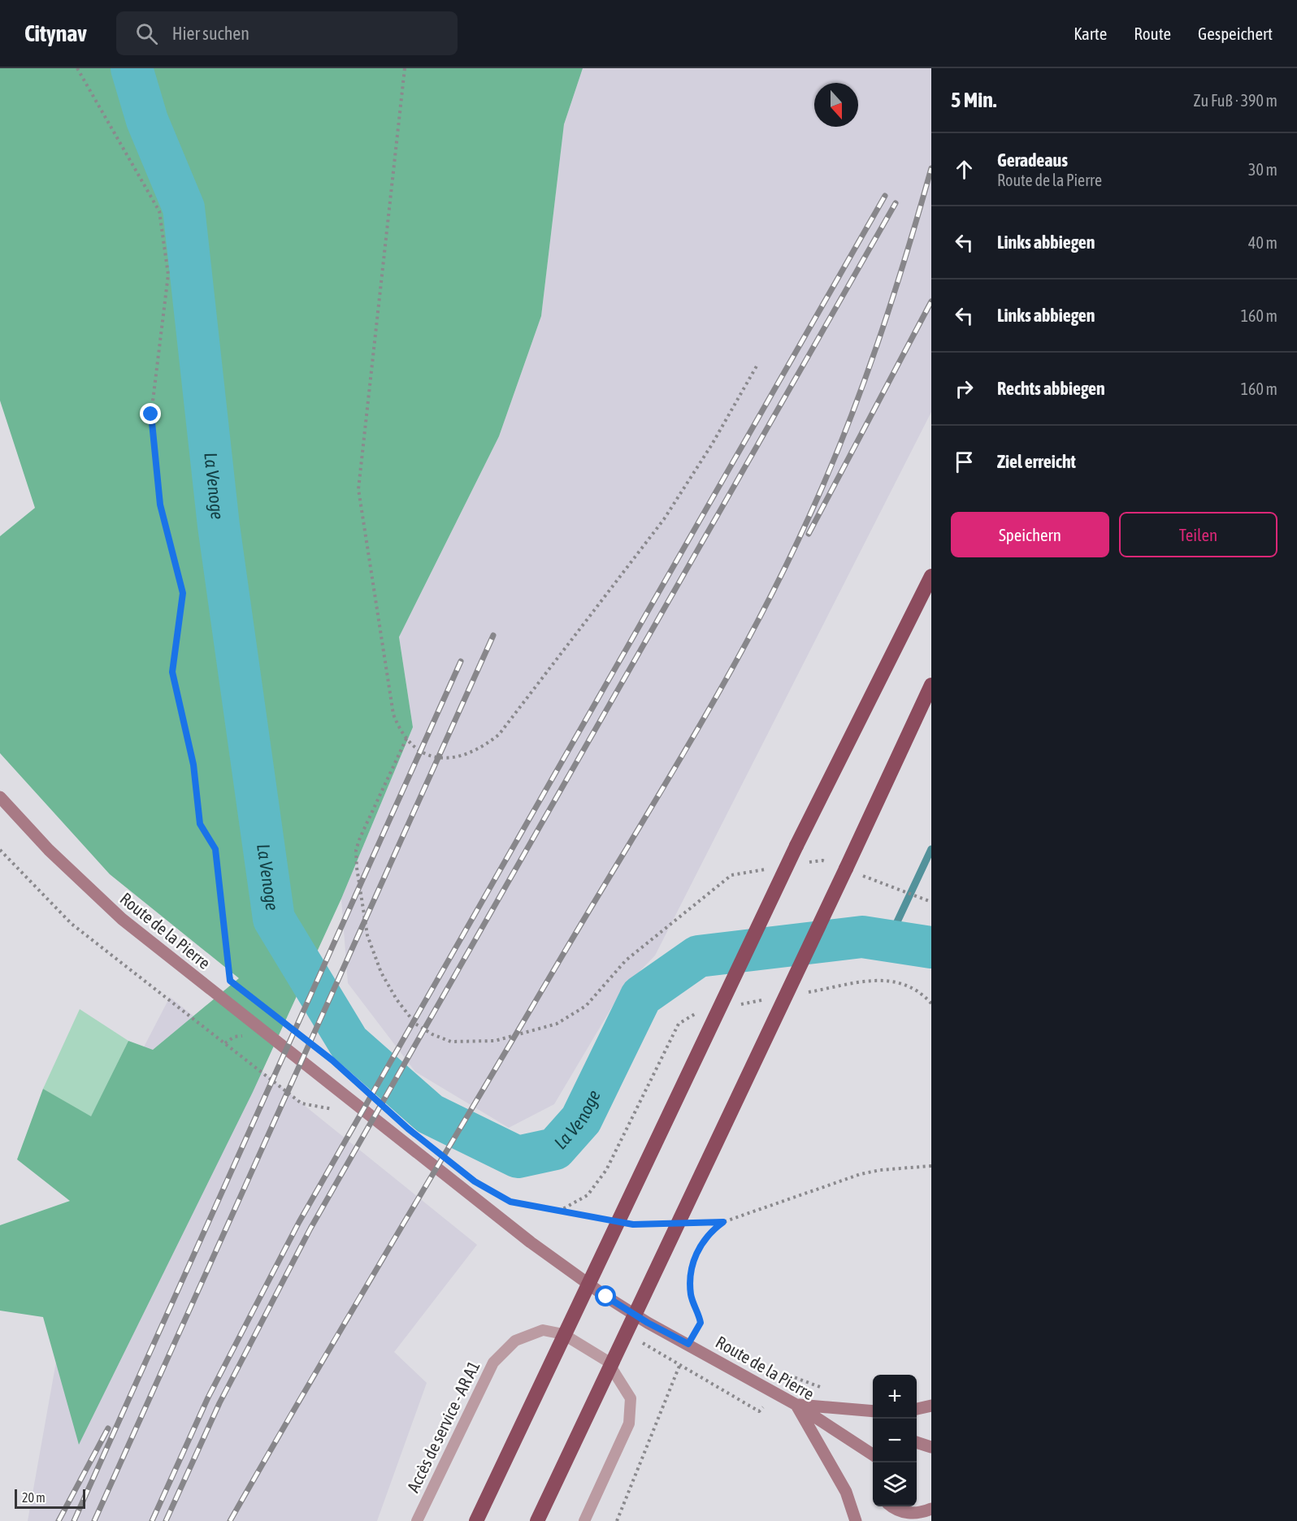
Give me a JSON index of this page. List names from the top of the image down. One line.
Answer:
{"streets":{"main road":["Route de la Pierre"],"lane":["Accès de service - AR A1"]},"water":["La Venoge"],"scale_bar":"20 m","north":"bottom","page":{"header":"Citynav","search":"Hier suchen","nav":["Karte","Route","Gespeichert"],"heading":["5 Min.","Zu Fuß · 390 m"],"list":[["Geradeaus","Route de la Pierre","30 m"],["Links abbiegen","40 m"],["Links abbiegen","160 m"],["Rechts abbiegen","160 m"],"Ziel erreicht"],"buttons":["Speichern","Teilen"],"map_buttons":["+","−"],"scale":"20 m"}}
